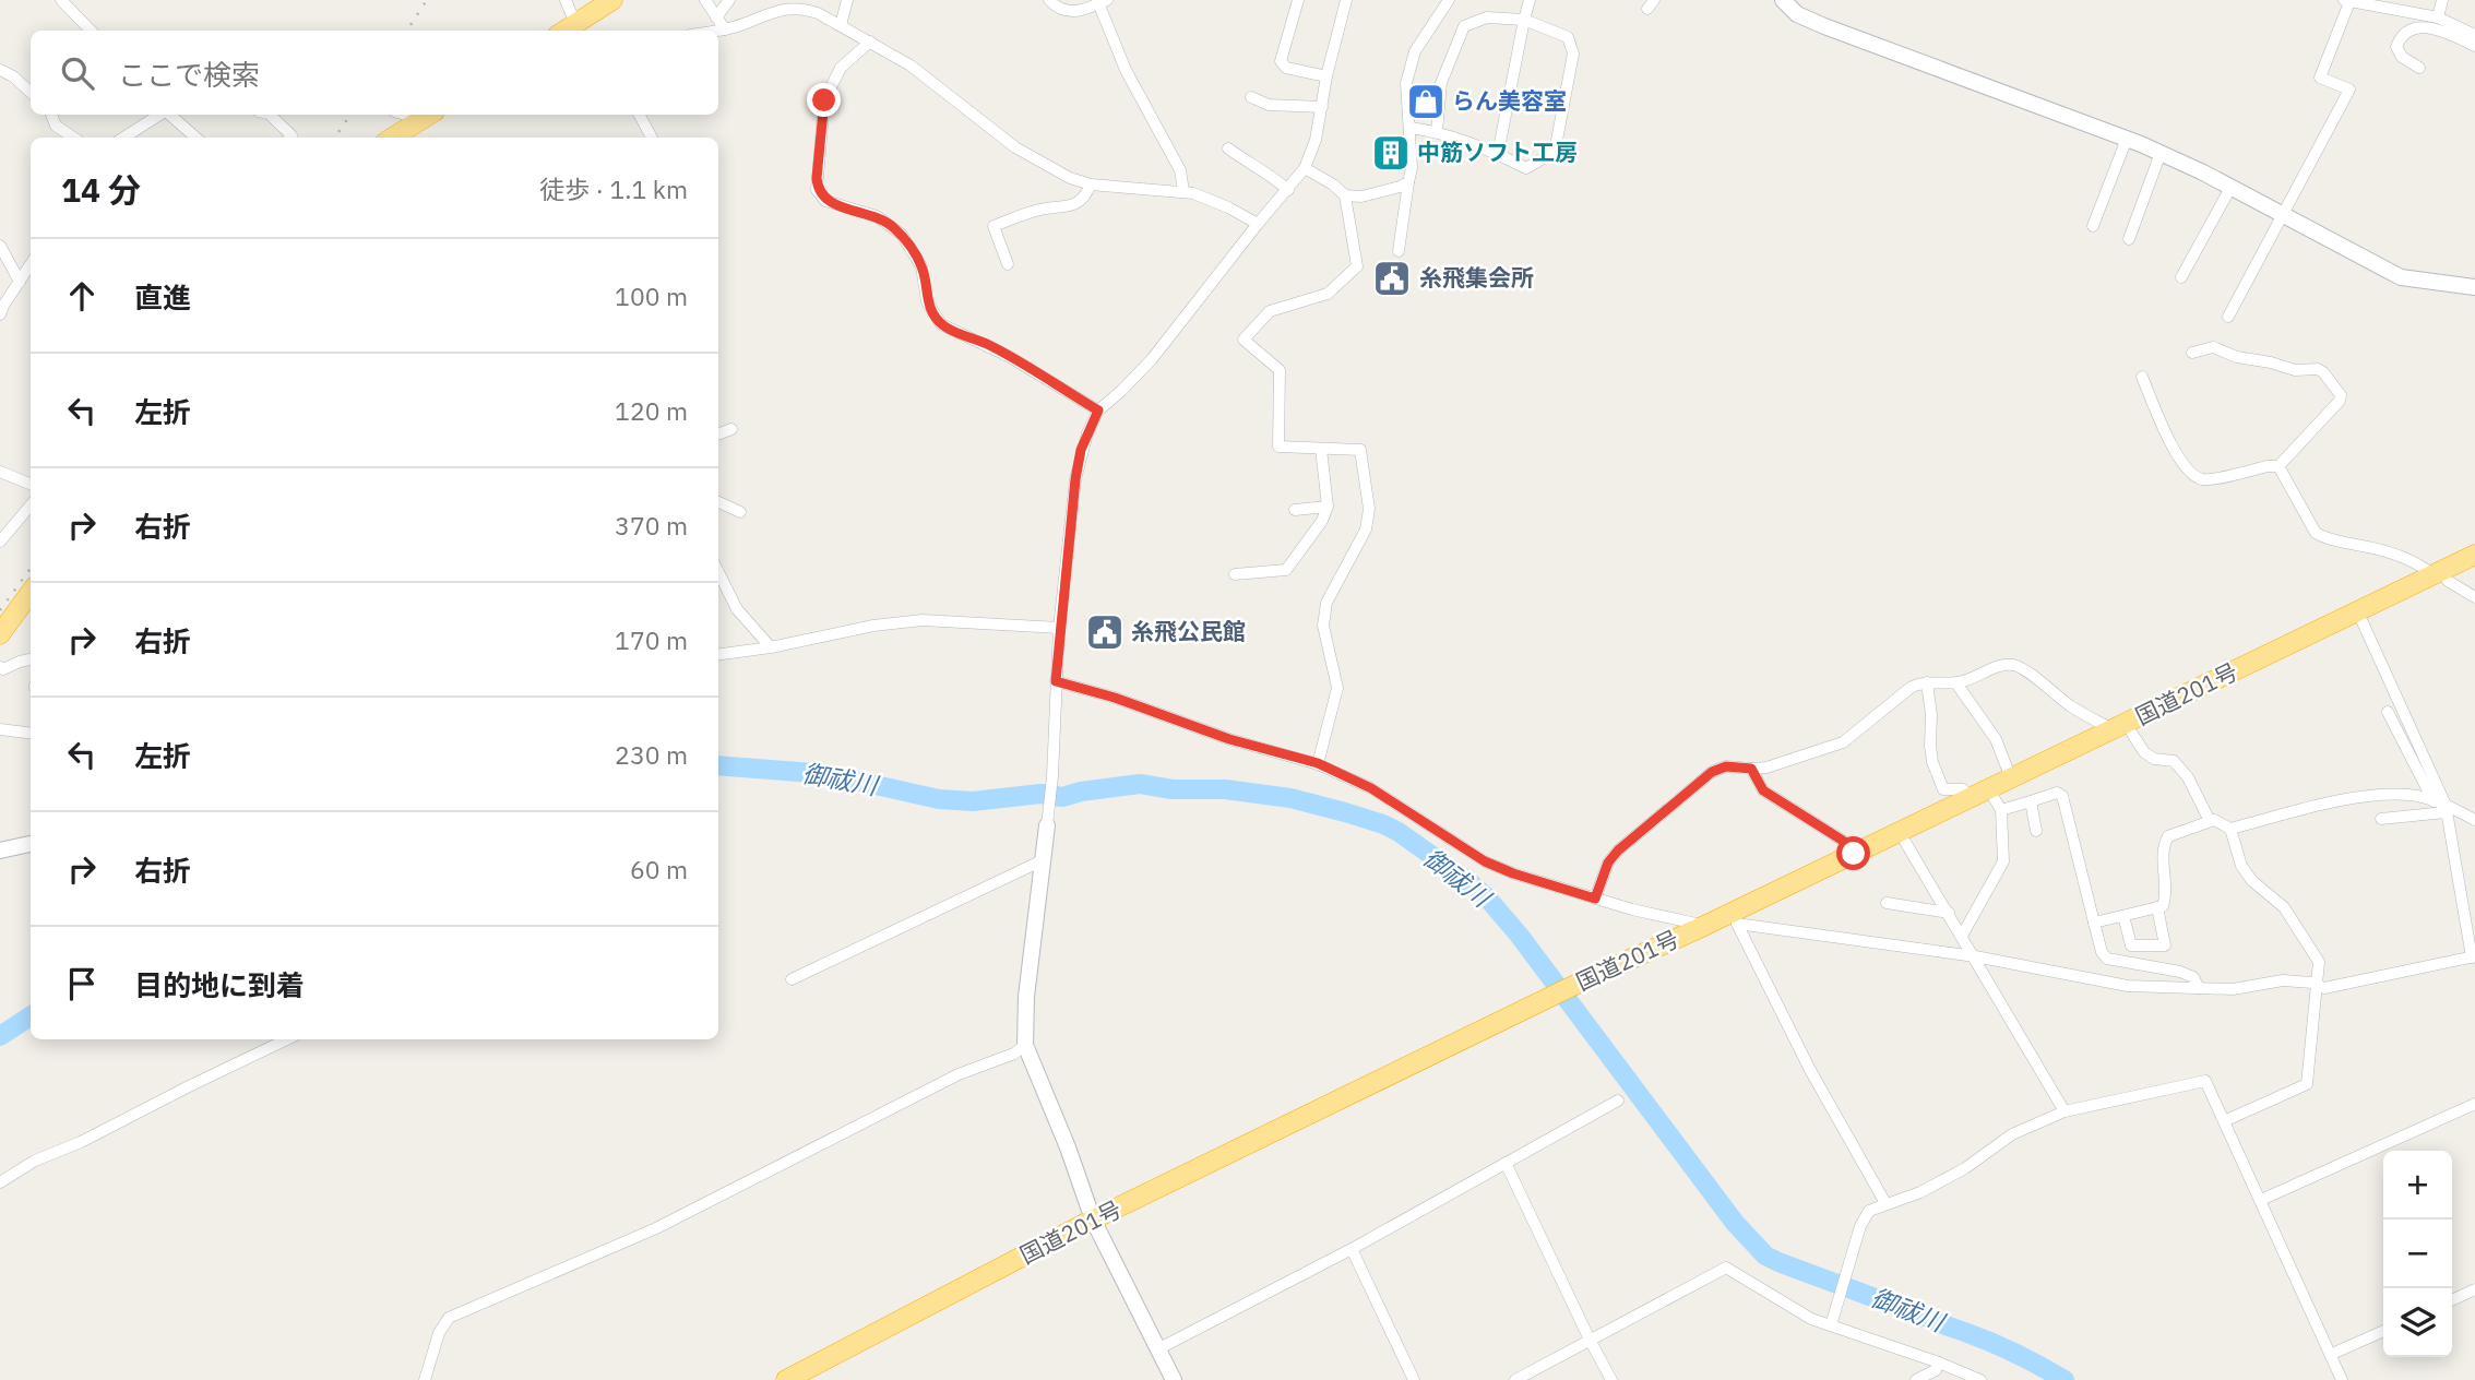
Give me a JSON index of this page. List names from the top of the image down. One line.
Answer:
{"streets":{"highway":["国道201号"]},"water":["御祓川"],"places":{"shop":["らん美容室"],"building":["中筋ソフト工房"],"public building":["糸飛集会所","糸飛公民館"]},"page":{"search":"ここで検索","heading":["14 分","徒歩 · 1.1 km"],"list":[["直進","100 m"],["左折","120 m"],["右折","370 m"],["右折","170 m"],["左折","230 m"],["右折","60 m"],"目的地に到着"],"map_buttons":["+","−"]}}
